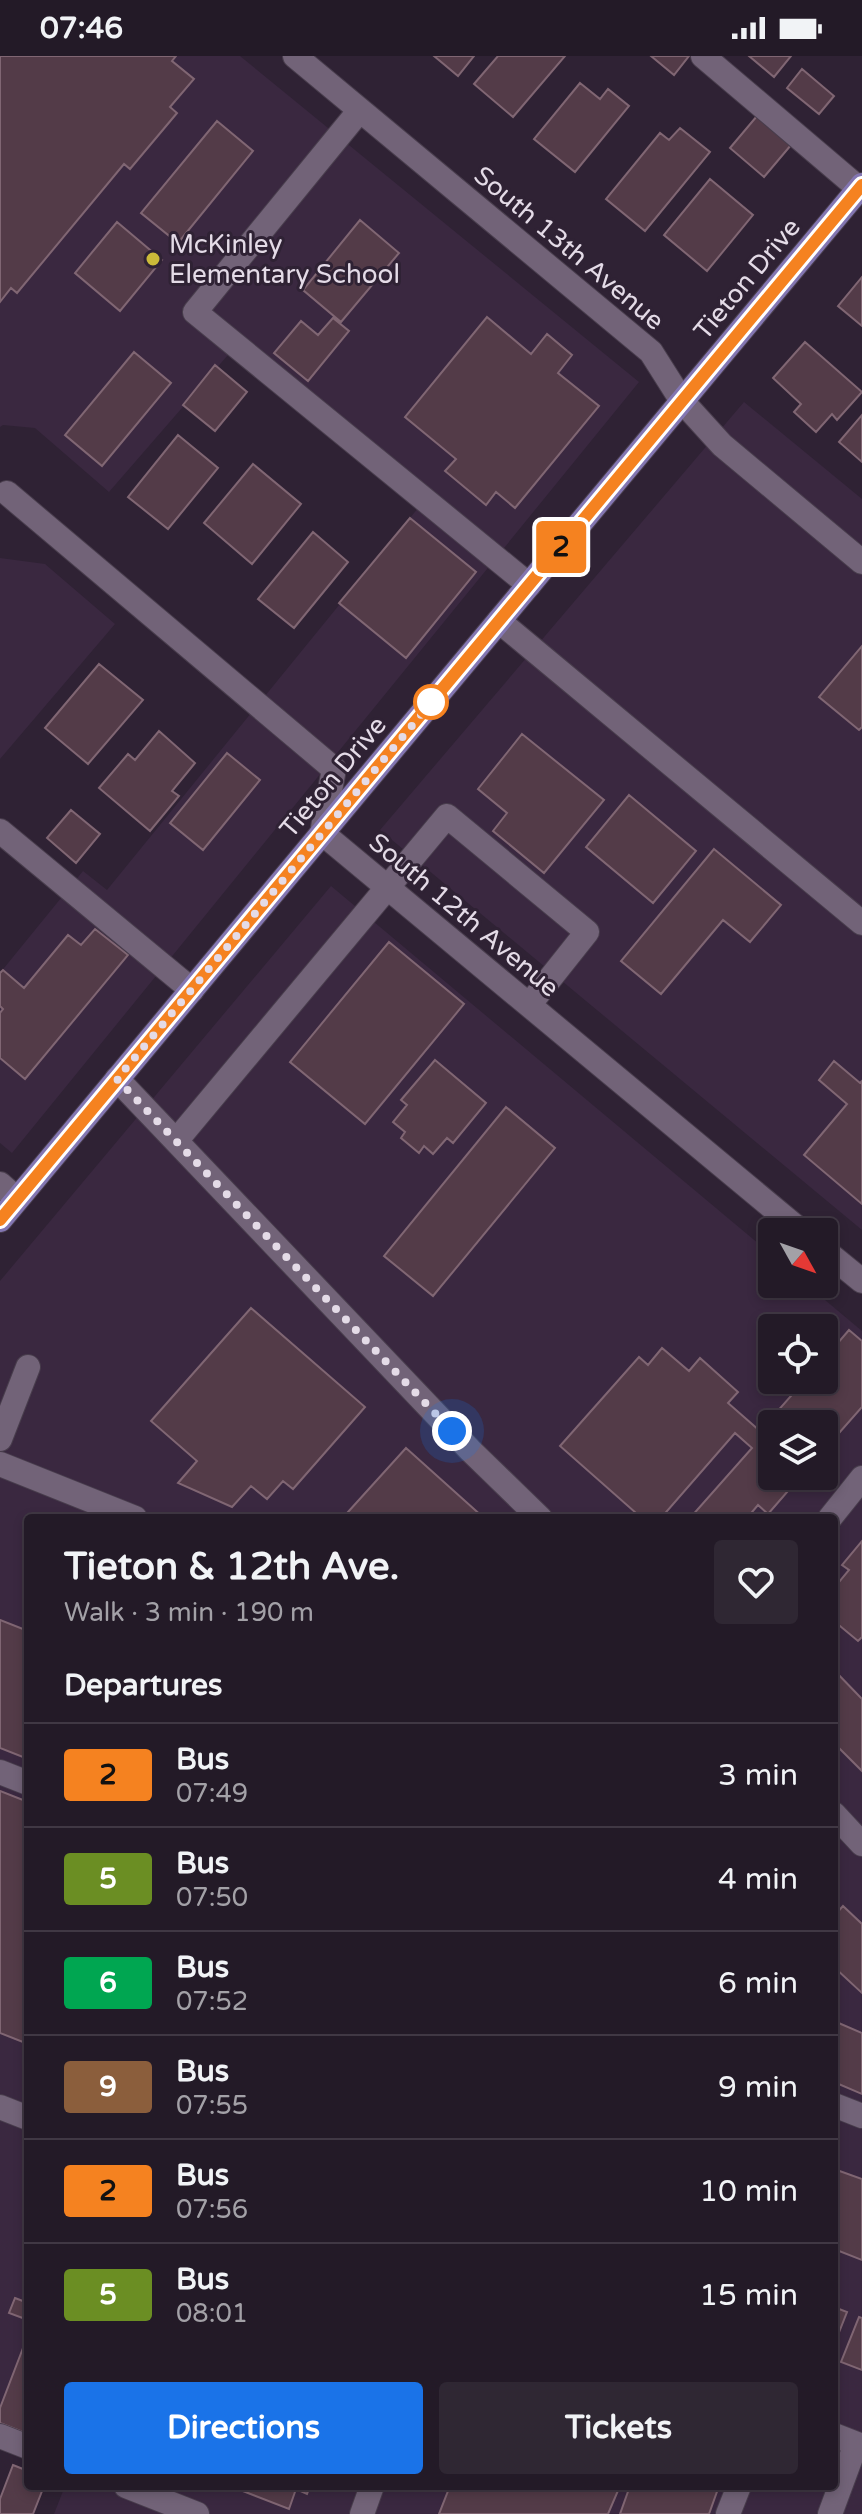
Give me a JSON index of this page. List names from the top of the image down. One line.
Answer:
{"streets":{"main road":["Tieton Drive"],"street":["South 13th Avenue","South 12th Avenue"]},"crossings":[["South 13th Avenue","Tieton Drive"],["Tieton Drive","South 12th Avenue"]],"places":["McKinley Elementary School"],"lines":["bus line 2"],"north":"bottom right","page":{"status":"07:46","on_map":"2","heading":[["Tieton & 12th Ave.","Walk · 3 min · 190 m"],"Departures"],"list":[{"mark":"2","name":"Bus","note":"07:49","value":"3 min"},{"mark":"5","name":"Bus","note":"07:50","value":"4 min"},{"mark":"6","name":"Bus","note":"07:52","value":"6 min"},{"mark":"9","name":"Bus","note":"07:55","value":"9 min"},{"mark":"2","name":"Bus","note":"07:56","value":"10 min"},{"mark":"5","name":"Bus","note":"08:01","value":"15 min"}],"buttons":["Directions","Tickets"]}}
